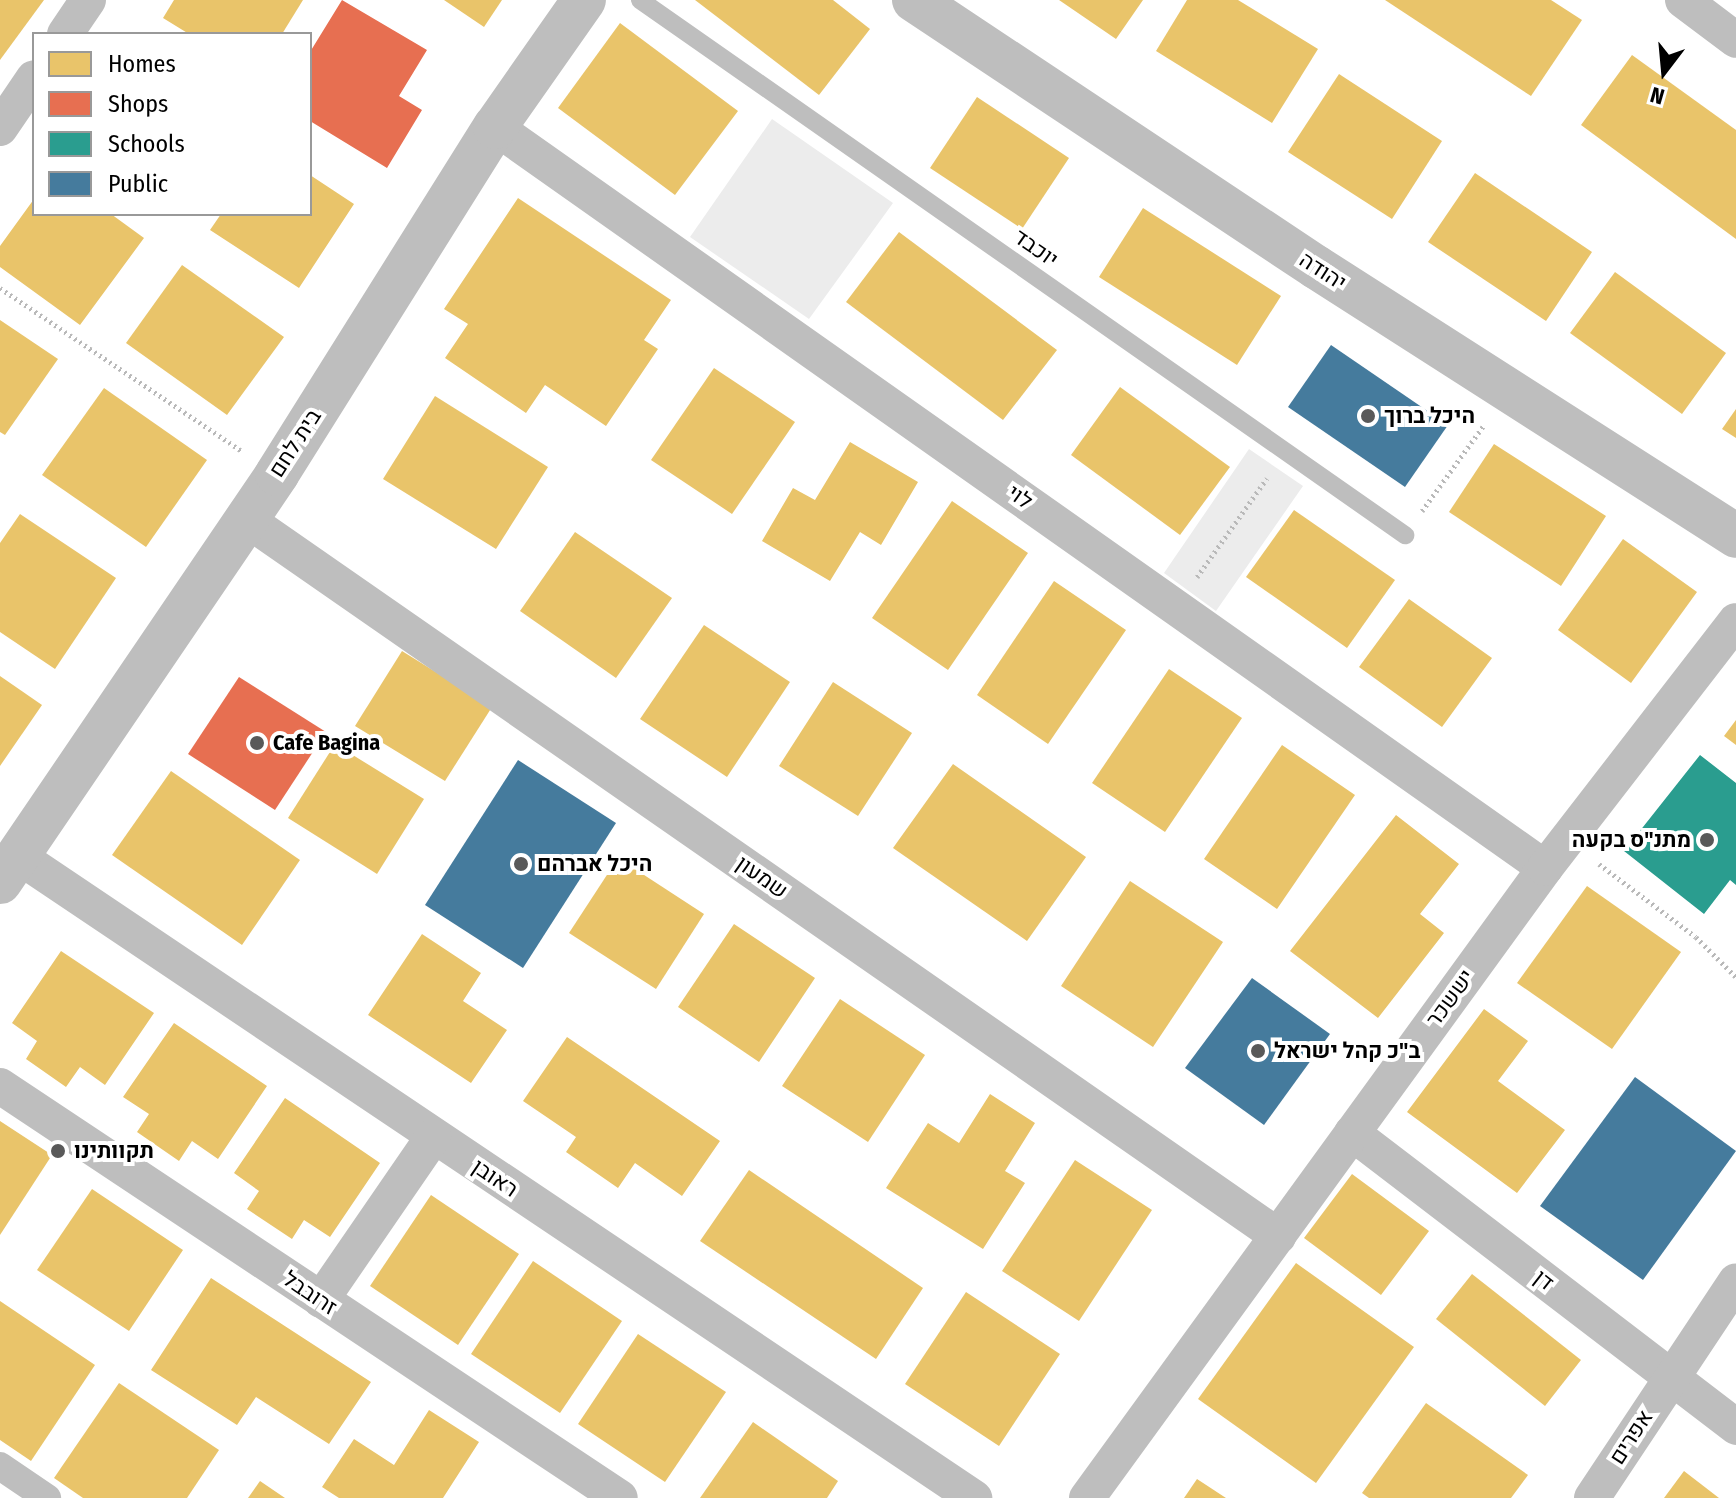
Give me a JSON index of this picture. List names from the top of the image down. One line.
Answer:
{"streets":{"street":["יהודה","בית לחם","לוי","שמעון","יששכר","ראובן","דן","זרובבל","אפרים"],"lane":["יוכבד"]},"crossings":[["בית לחם","לוי"],["בית לחם","שמעון"],["בית לחם","ראובן"],["לוי","יששכר"],["שמעון","יששכר"],["יששכר","דן"],["דן","אפרים"]],"places":["היכל ברוך","Cafe Bagina","מתנ\"ס בקעה","היכל אברהם","ב\"כ קהל ישראל","תקוותינו"],"legend":["Homes","Shops","Schools","Public"],"north":"bottom"}
